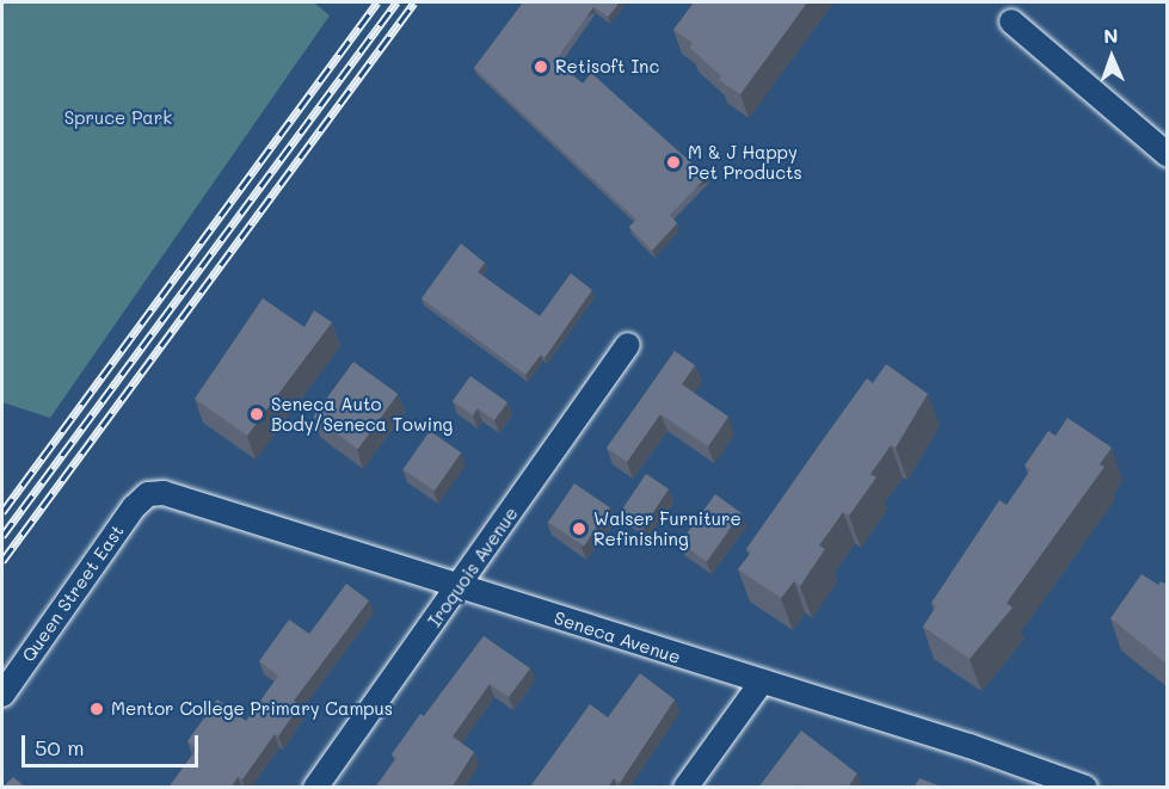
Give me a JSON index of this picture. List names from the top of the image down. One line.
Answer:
{"streets":{"street":["Iroquois Avenue","Queen Street East","Seneca Avenue"]},"crossings":[["Iroquois Avenue","Seneca Avenue"],["Queen Street East","Seneca Avenue"]],"parks":["Spruce Park"],"places":["Retisoft Inc","M & J Happy Pet Products","Seneca Auto Body/Seneca Towing","Walser Furniture Refinishing","Mentor College Primary Campus"],"scale_bar":"50 m","north":"top"}
